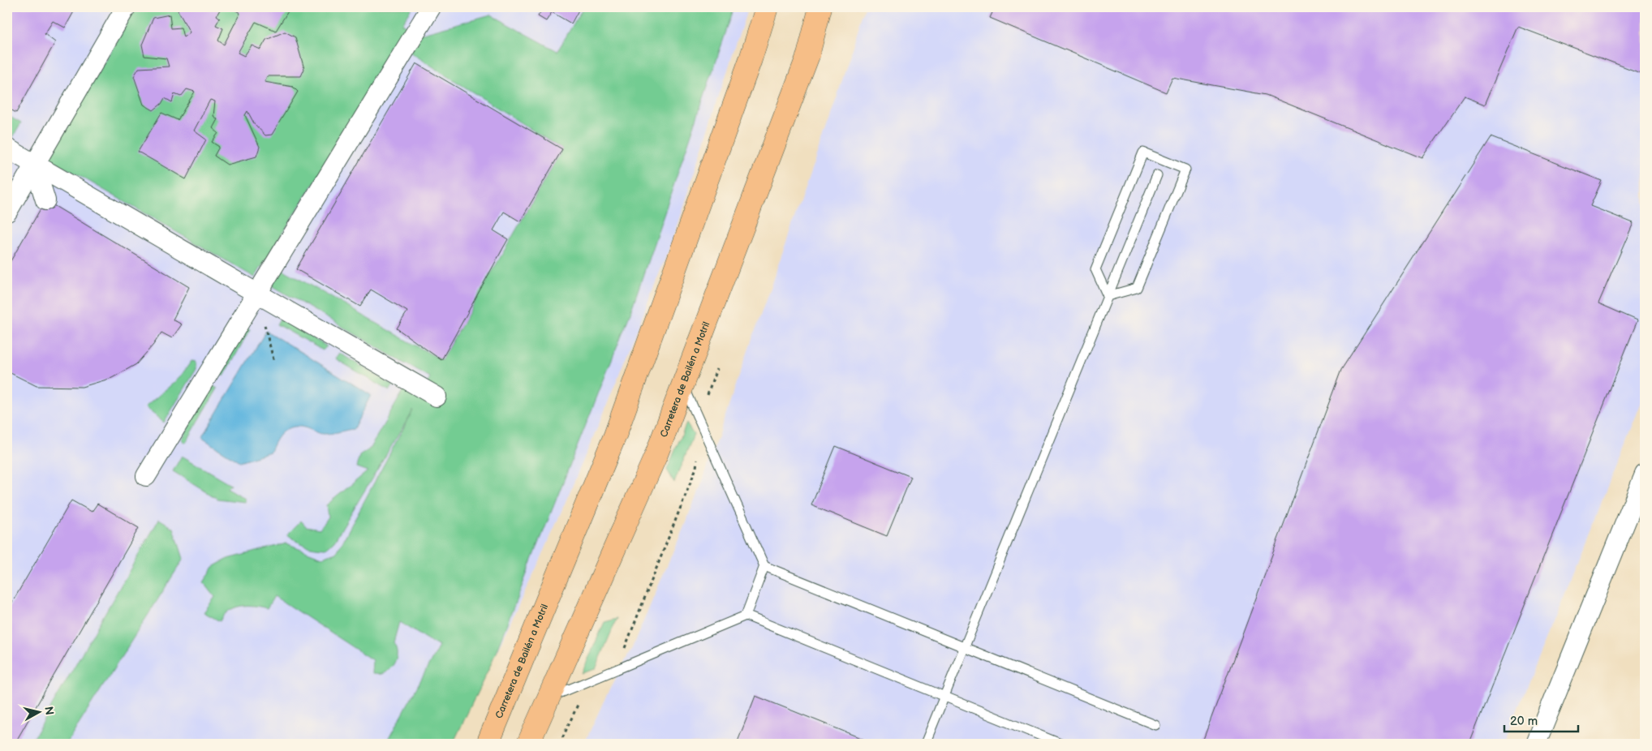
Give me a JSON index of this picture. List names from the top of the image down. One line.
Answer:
{"streets":{"main road":["Carretera de Bailén a Motril"]},"scale_bar":"20 m","north":"right"}
